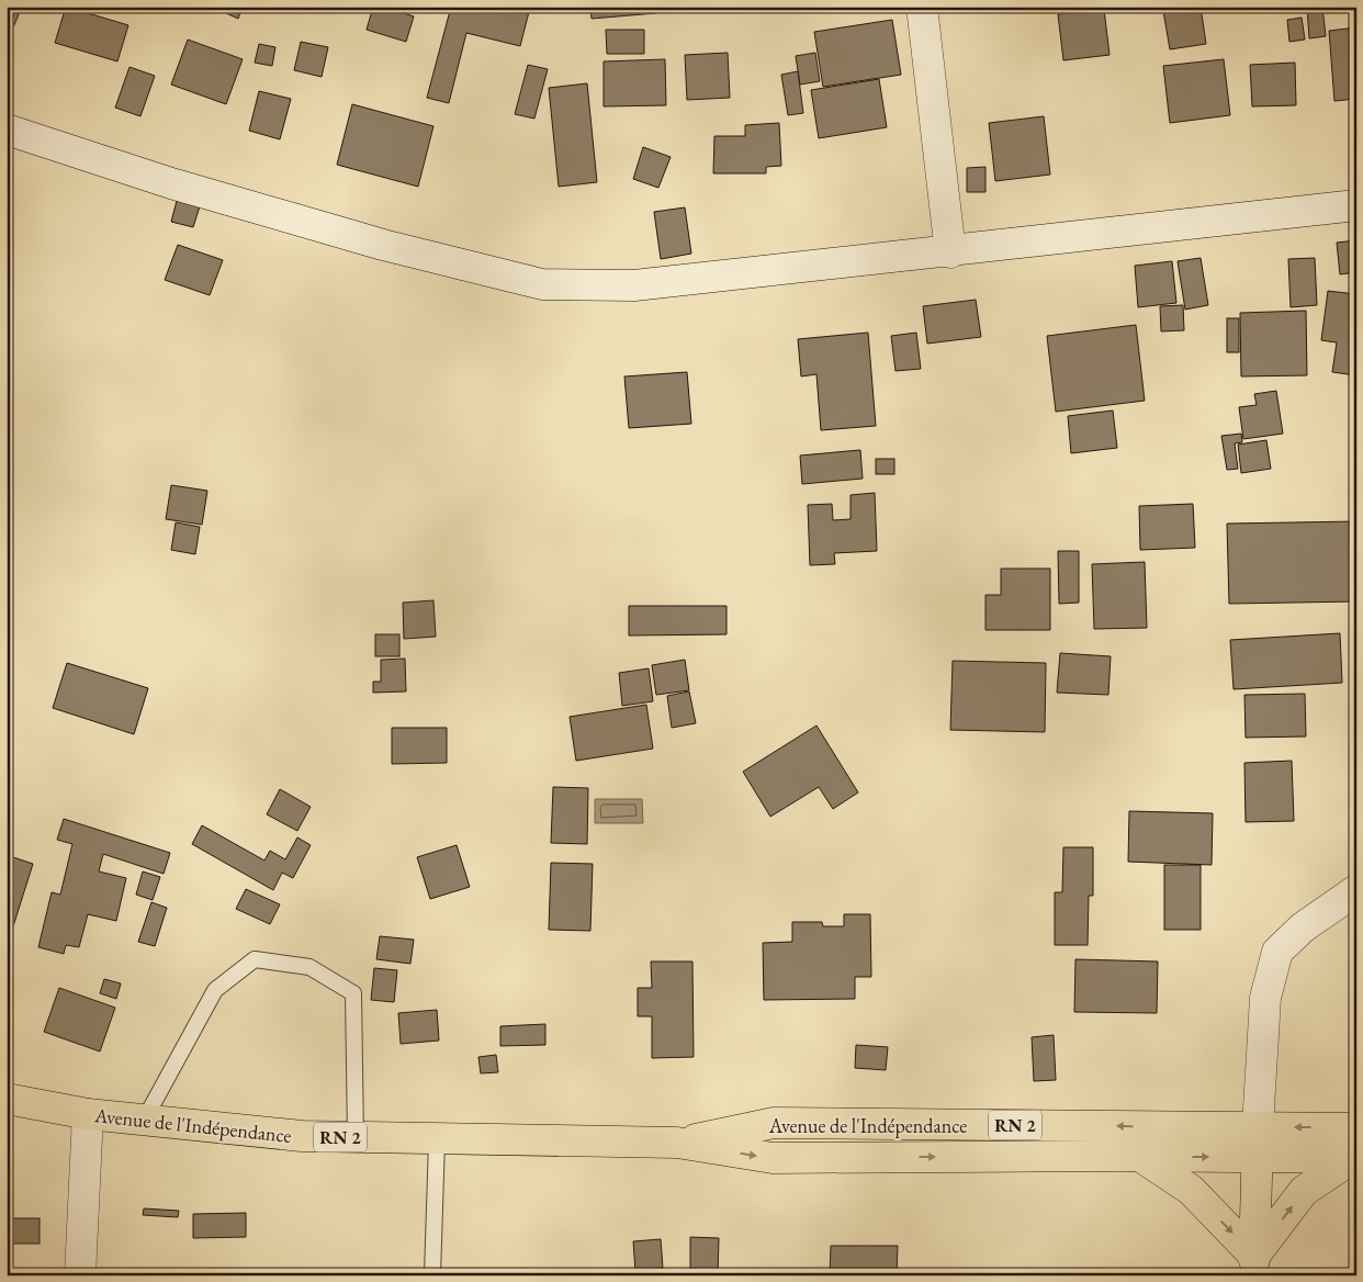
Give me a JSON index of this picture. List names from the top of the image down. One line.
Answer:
{"streets":{"main road":["Avenue de l'Indépendance","RN 2"]}}
